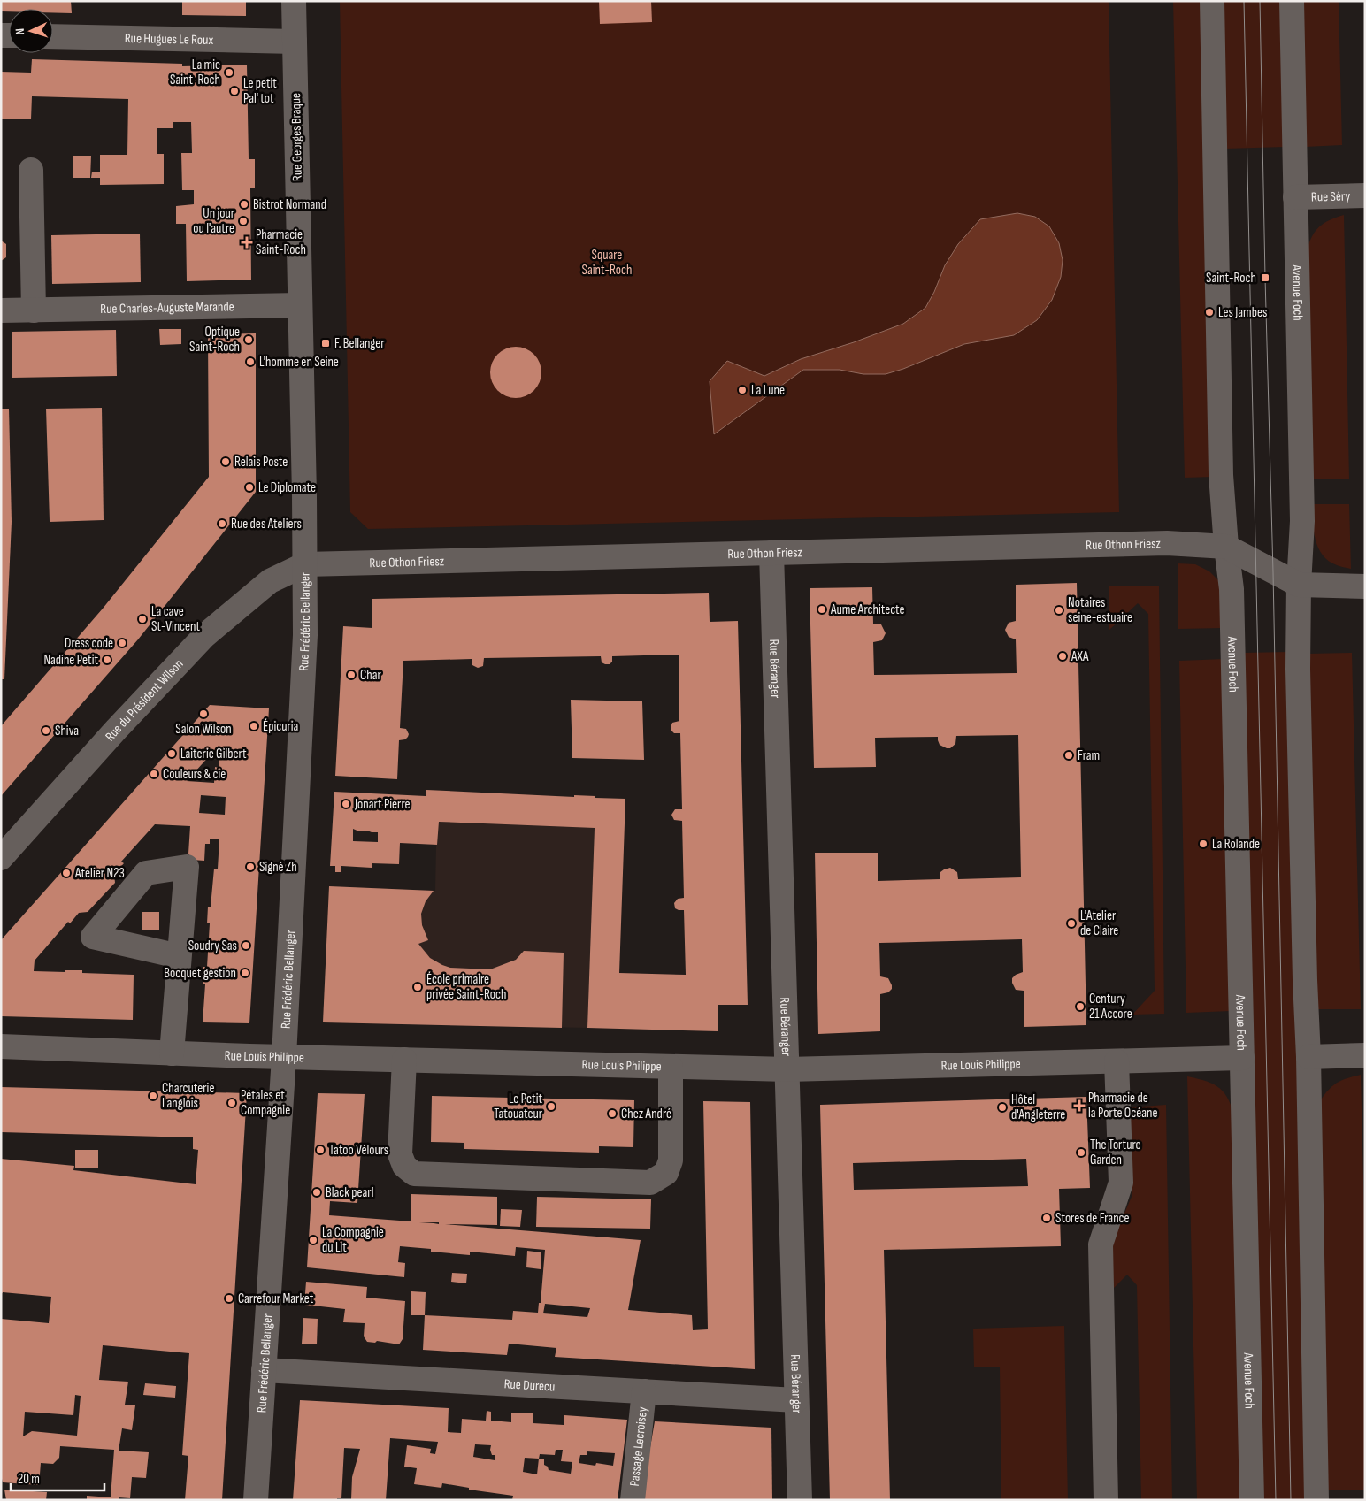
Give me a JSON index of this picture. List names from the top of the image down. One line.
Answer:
{"streets":{"street":["Rue Hugues Le Roux","Rue Georges Braque","Rue Séry","Avenue Foch","Rue Charles-Auguste Marande","Rue Othon Friesz","Rue Frédéric Bellanger","Rue Béranger","Rue du Président Wilson","Rue Louis Philippe","Rue Durecu","Passage Lecroisey"]},"crossings":[["Rue Hugues Le Roux","Rue Georges Braque"],["Rue Georges Braque","Rue Charles-Auguste Marande"],["Rue Georges Braque","Rue Othon Friesz"],["Rue Georges Braque","Rue Frédéric Bellanger"],["Rue Georges Braque","Rue du Président Wilson"],["Rue Séry","Avenue Foch"],["Avenue Foch","Rue Othon Friesz"],["Avenue Foch","Rue Louis Philippe"],["Rue Othon Friesz","Rue Frédéric Bellanger"],["Rue Othon Friesz","Rue Béranger"],["Rue Othon Friesz","Rue du Président Wilson"],["Rue Frédéric Bellanger","Rue du Président Wilson"],["Rue Frédéric Bellanger","Rue Louis Philippe"],["Rue Frédéric Bellanger","Rue Durecu"],["Rue Béranger","Rue Louis Philippe"],["Rue Béranger","Rue Durecu"],["Rue Durecu","Passage Lecroisey"]],"parks":["Square Saint-Roch"],"places":{"other":["La mie Saint-Roch","Le petit Pal' tot","Bistrot Normand","Un jour ou l'autre","Les Jambes","Optique Saint-Roch","L'homme en Seine","La Lune","Relais Poste","Le Diplomate","Rue des Ateliers","Aume Architecte","Notaires seine-estuaire","La cave St-Vincent","Dress code","AXA","Nadine Petit","Char","Salon Wilson","Épicuria","Shiva","Laiterie Gilbert","Fram","Couleurs & cie","Jonart Pierre","La Rolande","Signé Zh","Atelier N23","L'Atelier de Claire","Soudry Sas","Bocquet gestion","École primaire privée Saint-Roch","Century 21 Accore","Charcuterie Langlois","Pétales et Compagnie","Le Petit Tatouateur","Hôtel d'Angleterre","Chez André","Tatoo Vélours","The Torture Garden","Black pearl","Stores de France","La Compagnie du Lit","Carrefour Market"],"health":["Pharmacie Saint-Roch","Pharmacie de la Porte Océane"],"transit":["Saint-Roch","F. Bellanger"]},"scale_bar":"20 m","north":"left"}
